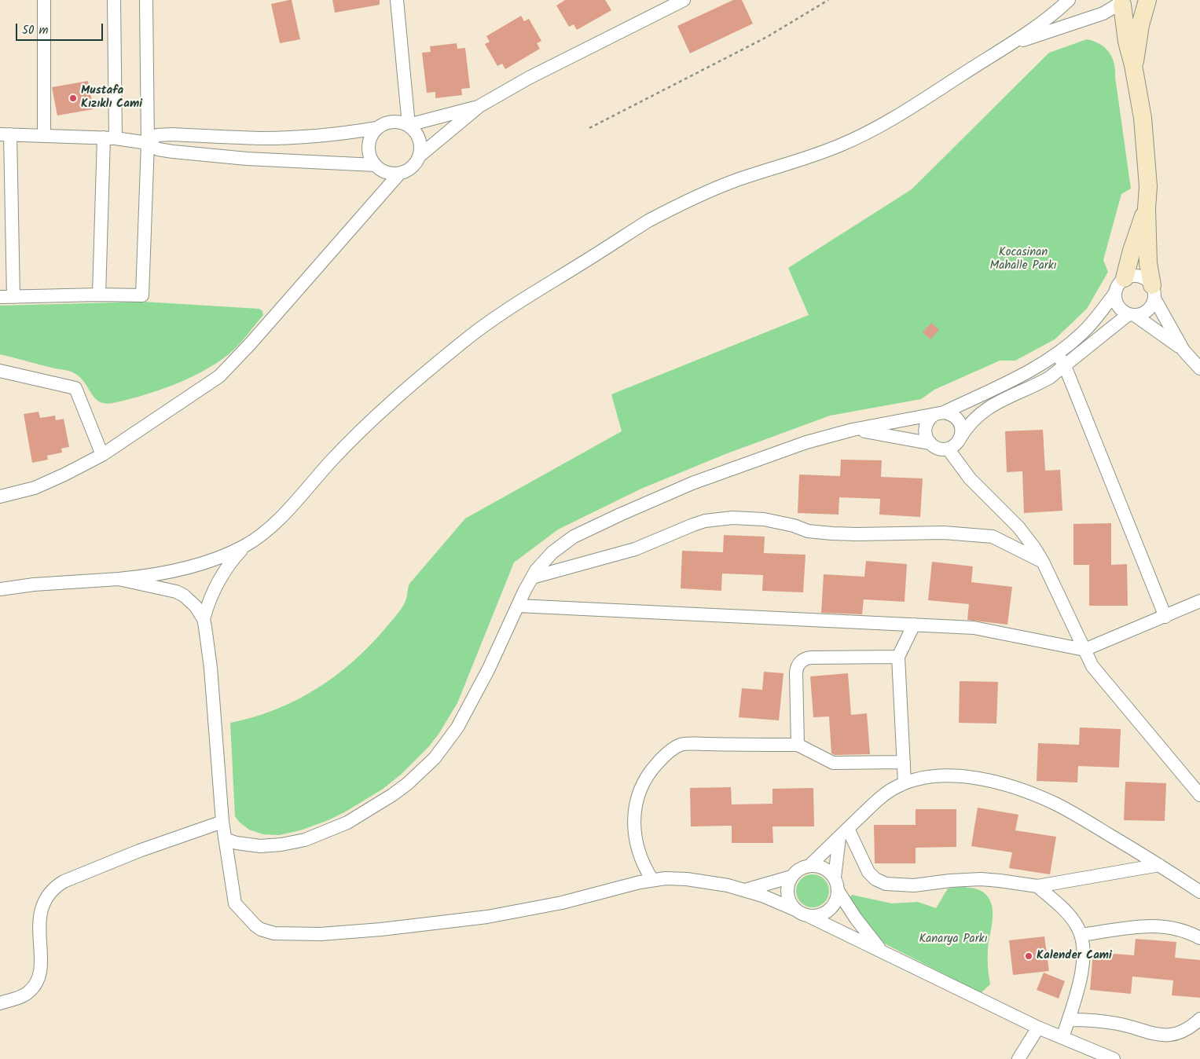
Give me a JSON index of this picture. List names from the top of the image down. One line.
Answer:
{"parks":["Kocasinan Mahalle Parkı","Kanarya Parkı"],"places":["Mustafa Kızıklı Cami","Kalender Cami"],"scale_bar":"50 m"}
